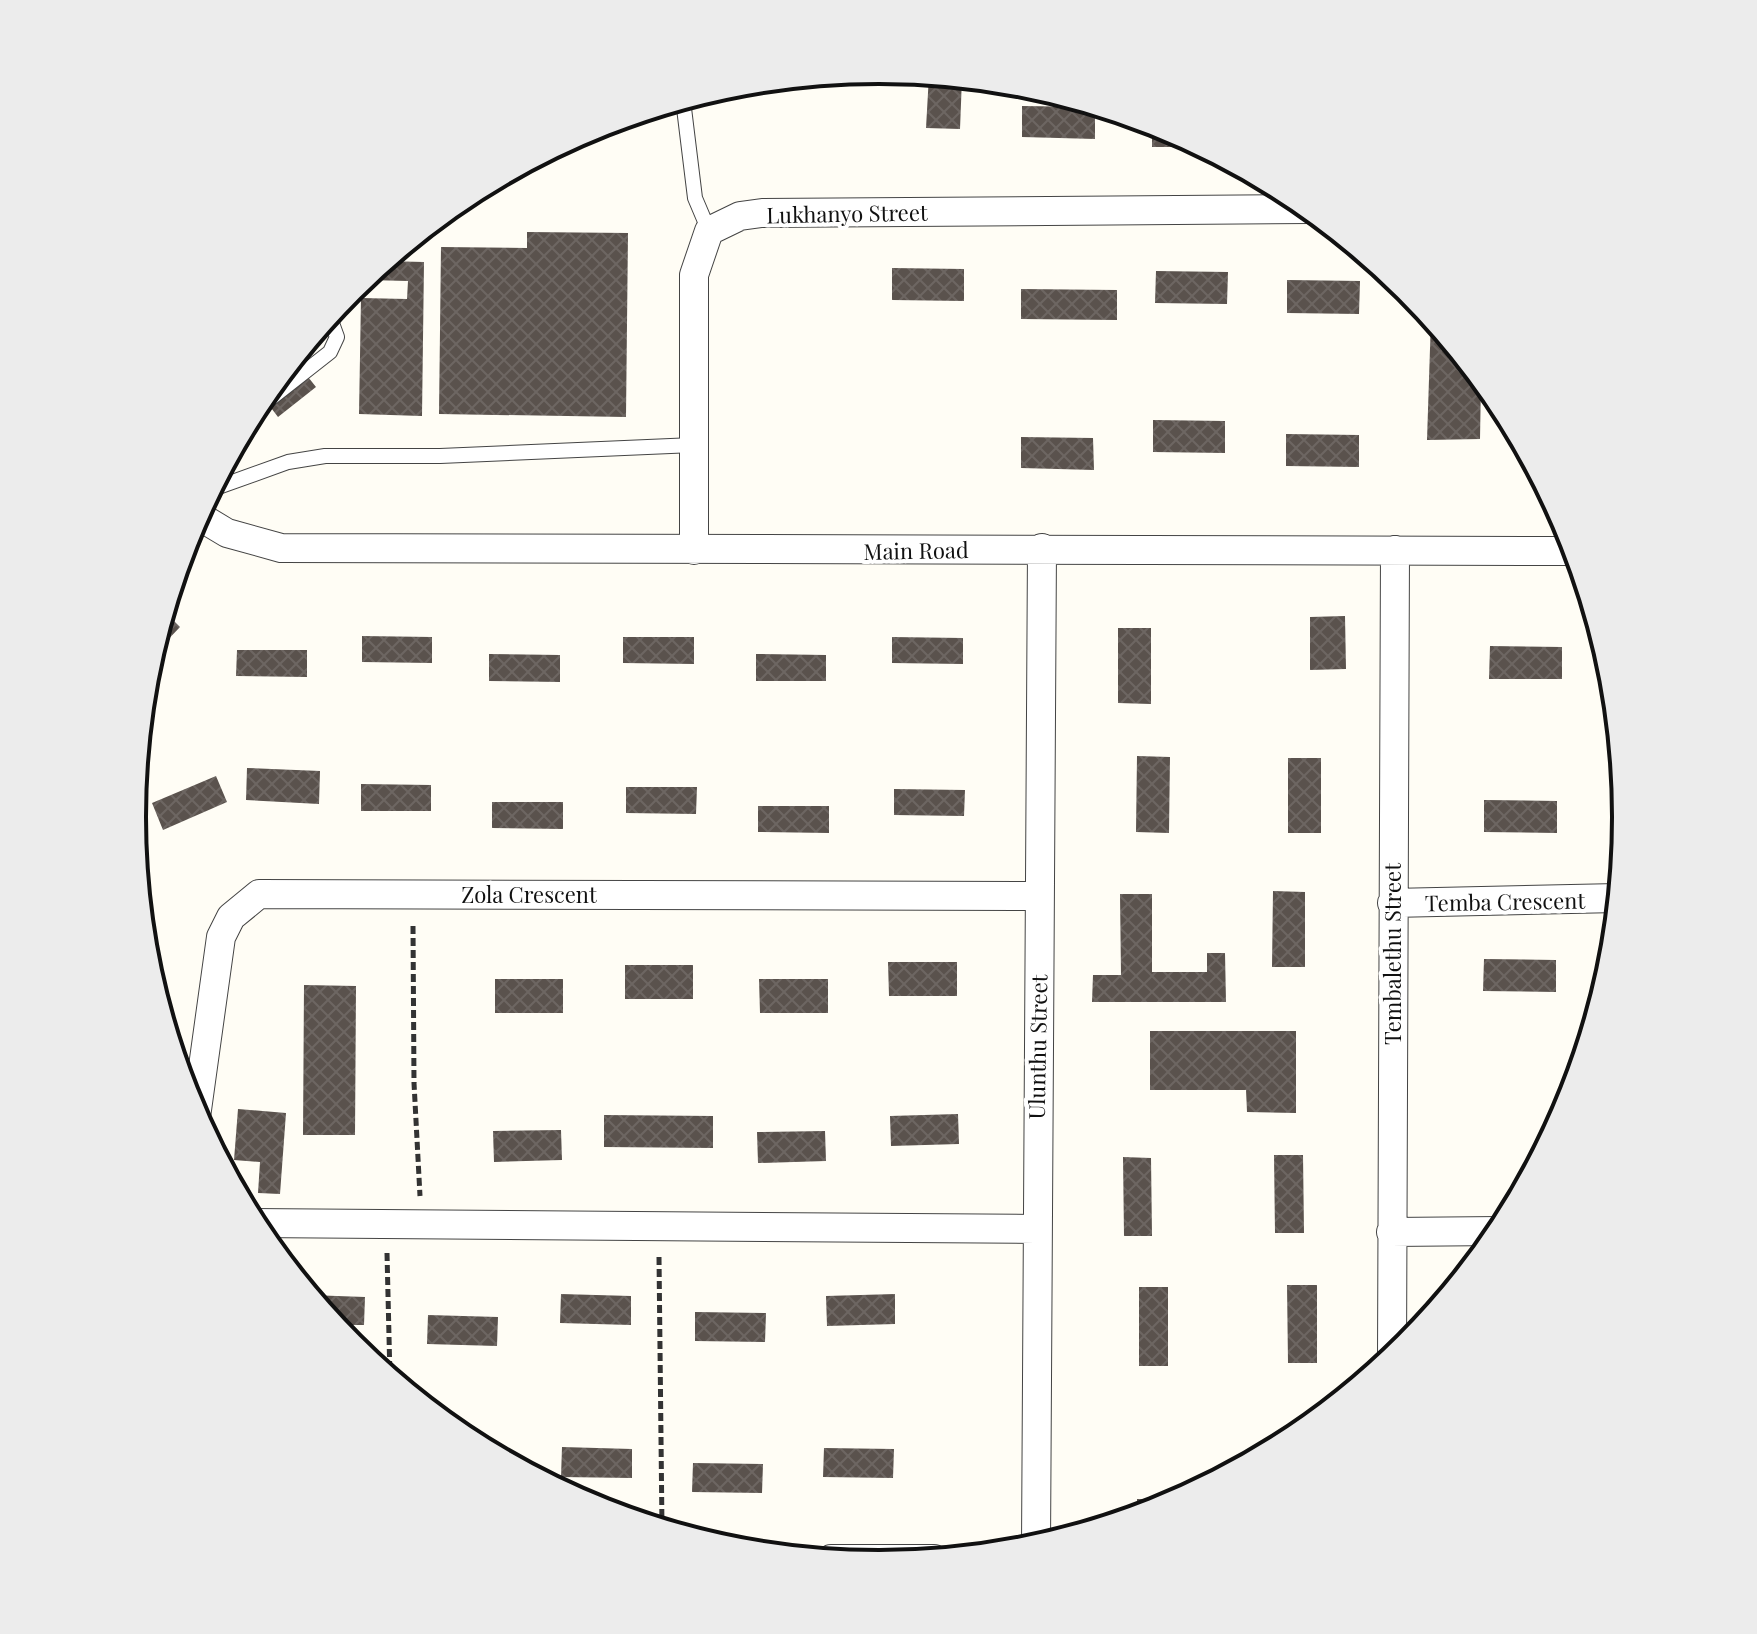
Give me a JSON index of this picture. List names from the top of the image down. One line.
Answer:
{"streets":{"street":["Lukhanyo Street","Main Road","Zola Crescent","Temba Crescent","Tembalethu Street","Ulunthu Street"]},"crossings":[["Main Road","Tembalethu Street"],["Main Road","Ulunthu Street"],["Zola Crescent","Ulunthu Street"],["Temba Crescent","Tembalethu Street"]]}
